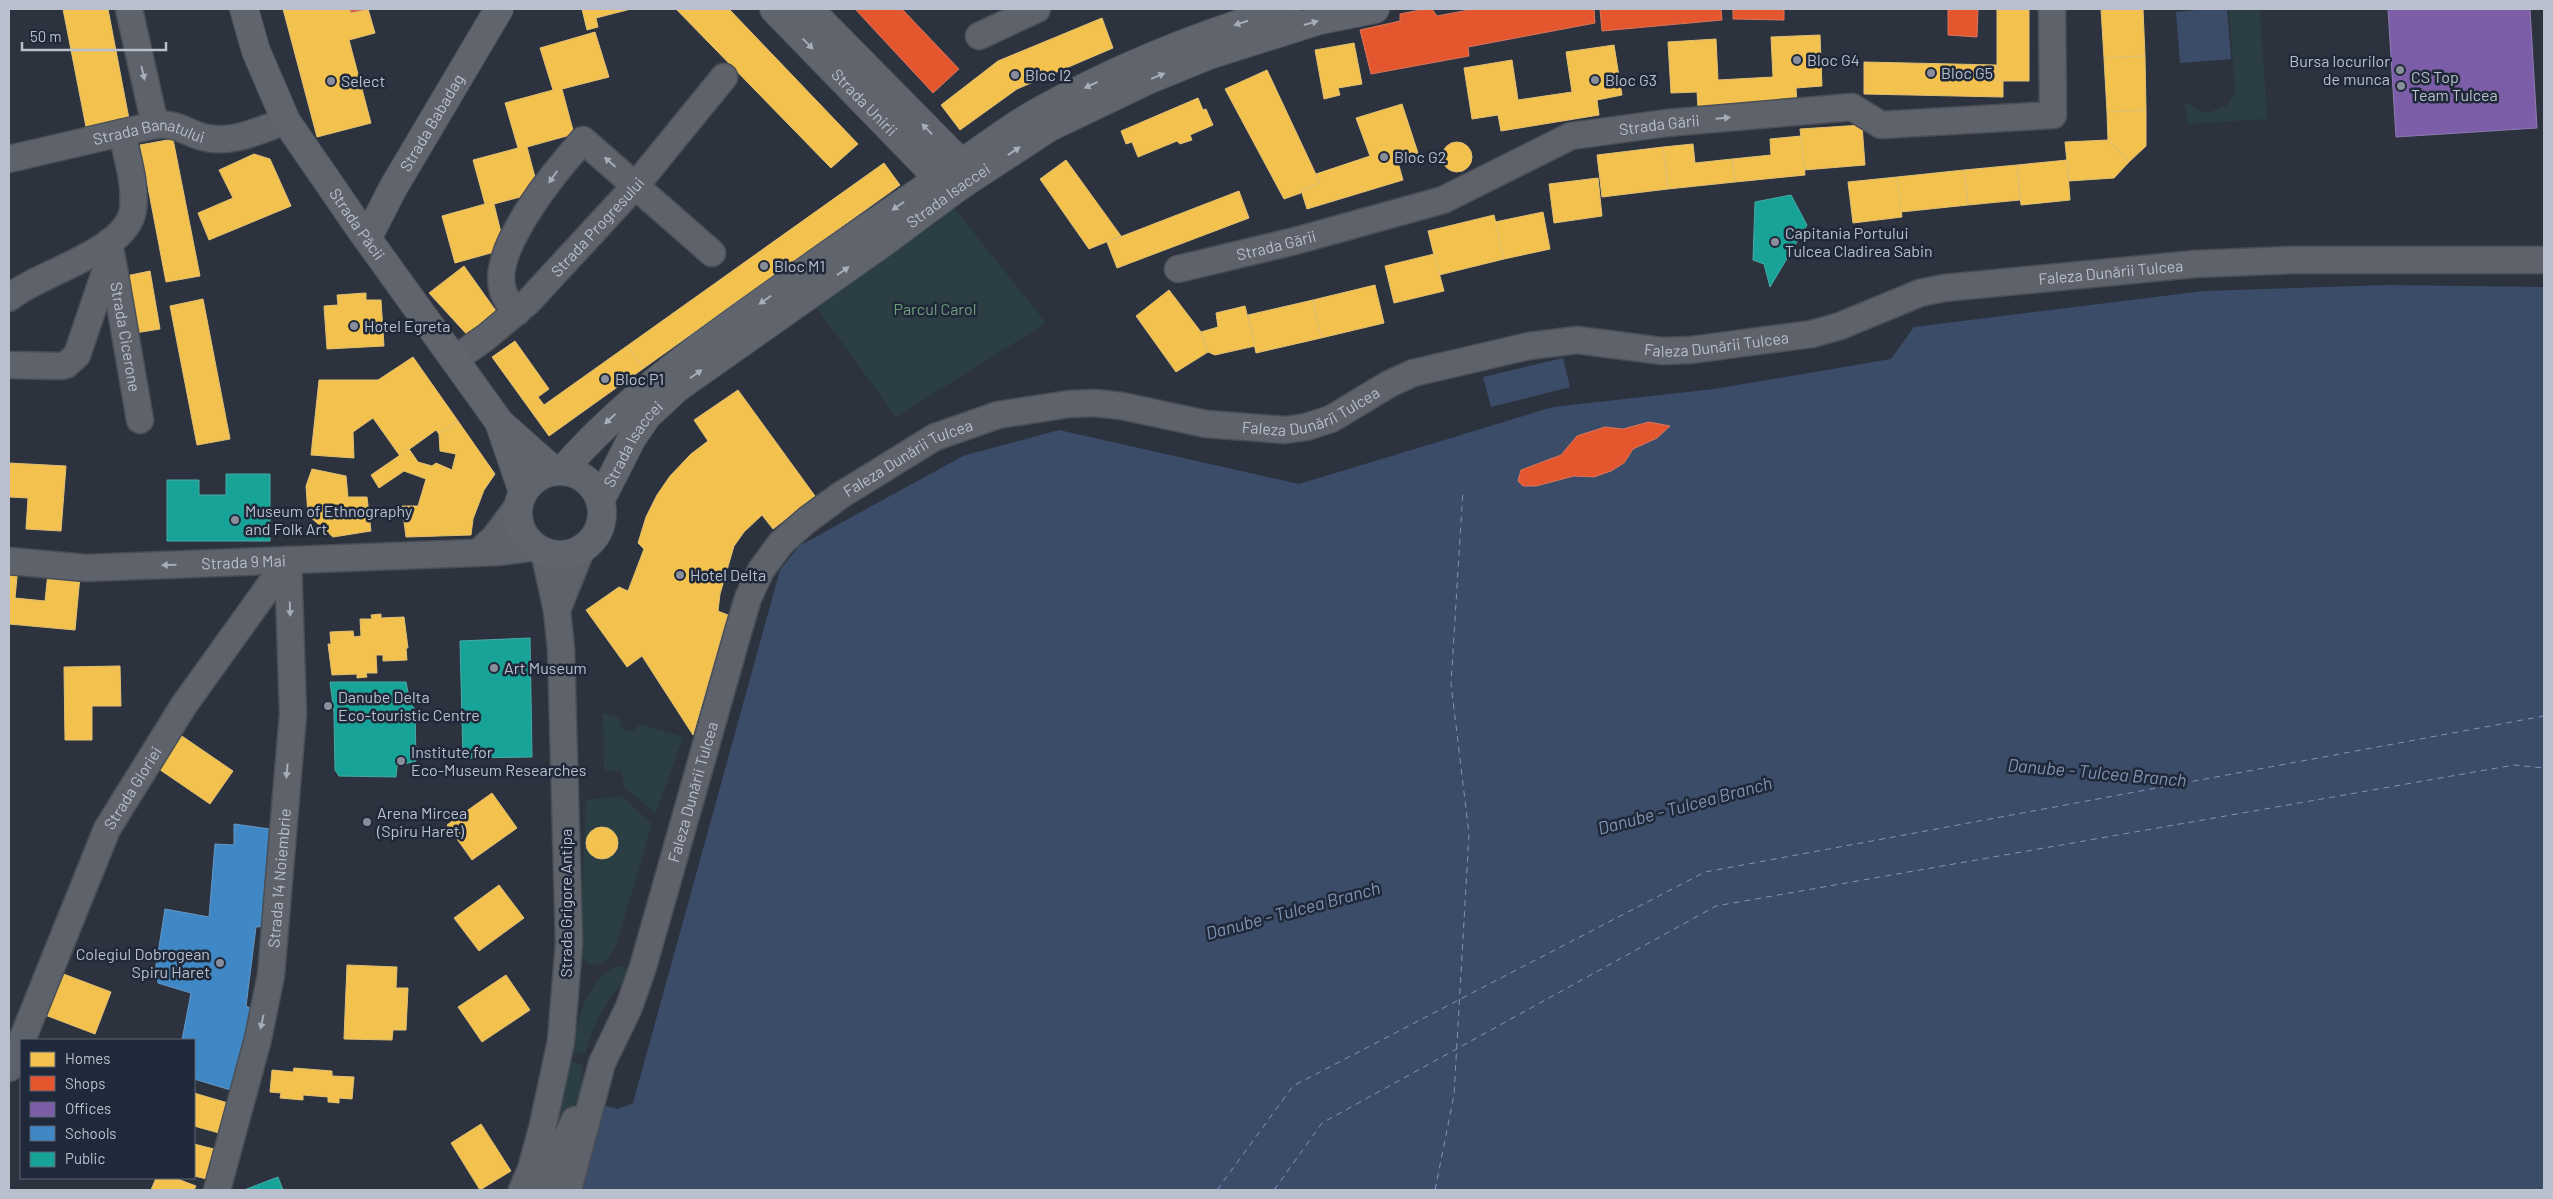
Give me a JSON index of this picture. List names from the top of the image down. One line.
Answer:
{"streets":{"main road":["Strada Unirii","Strada Babadag","Strada Isaccei","Strada Păcii"],"street":["Strada Gării","Strada Banatului","Strada Progresului","Faleza Dunării Tulcea","Strada Cicerone","Strada 9 Mai","Strada Gloriei","Strada 14 Noiembrie","Strada Grigore Antipa"]},"crossings":[["Strada Unirii","Strada Isaccei"],["Strada Babadag","Strada Păcii"],["Strada Banatului","Strada Păcii"],["Strada Isaccei","Strada Păcii"],["Strada Isaccei","Strada 9 Mai"],["Strada Isaccei","Strada Grigore Antipa"],["Strada Păcii","Strada Progresului"],["Strada Păcii","Strada 9 Mai"],["Strada Păcii","Strada Grigore Antipa"],["Strada 9 Mai","Strada Gloriei"],["Strada 9 Mai","Strada 14 Noiembrie"],["Strada 9 Mai","Strada Grigore Antipa"],["Strada Gloriei","Strada 14 Noiembrie"]],"one_way":["Strada Gării","Strada 9 Mai","Strada 14 Noiembrie"],"water":["Danube - Tulcea Branch"],"parks":["Parcul Carol"],"places":["Bloc G4","Bursa locurilor de munca","Bloc G5","Bloc I2","Bloc G3","Select","CS Top Team Tulcea","Bloc G2","Capitania Portului Tulcea Cladirea Sabin","Bloc M1","Hotel Egreta","Bloc P1","Museum of Ethnography and Folk Art","Hotel Delta","Art Museum","Danube Delta Eco-touristic Centre","Institute for Eco-Museum Researches","Arena Mircea (Spiru Haret)","Colegiul Dobrogean Spiru Haret"],"legend":["Homes","Shops","Offices","Schools","Public"],"scale_bar":"50 m"}
